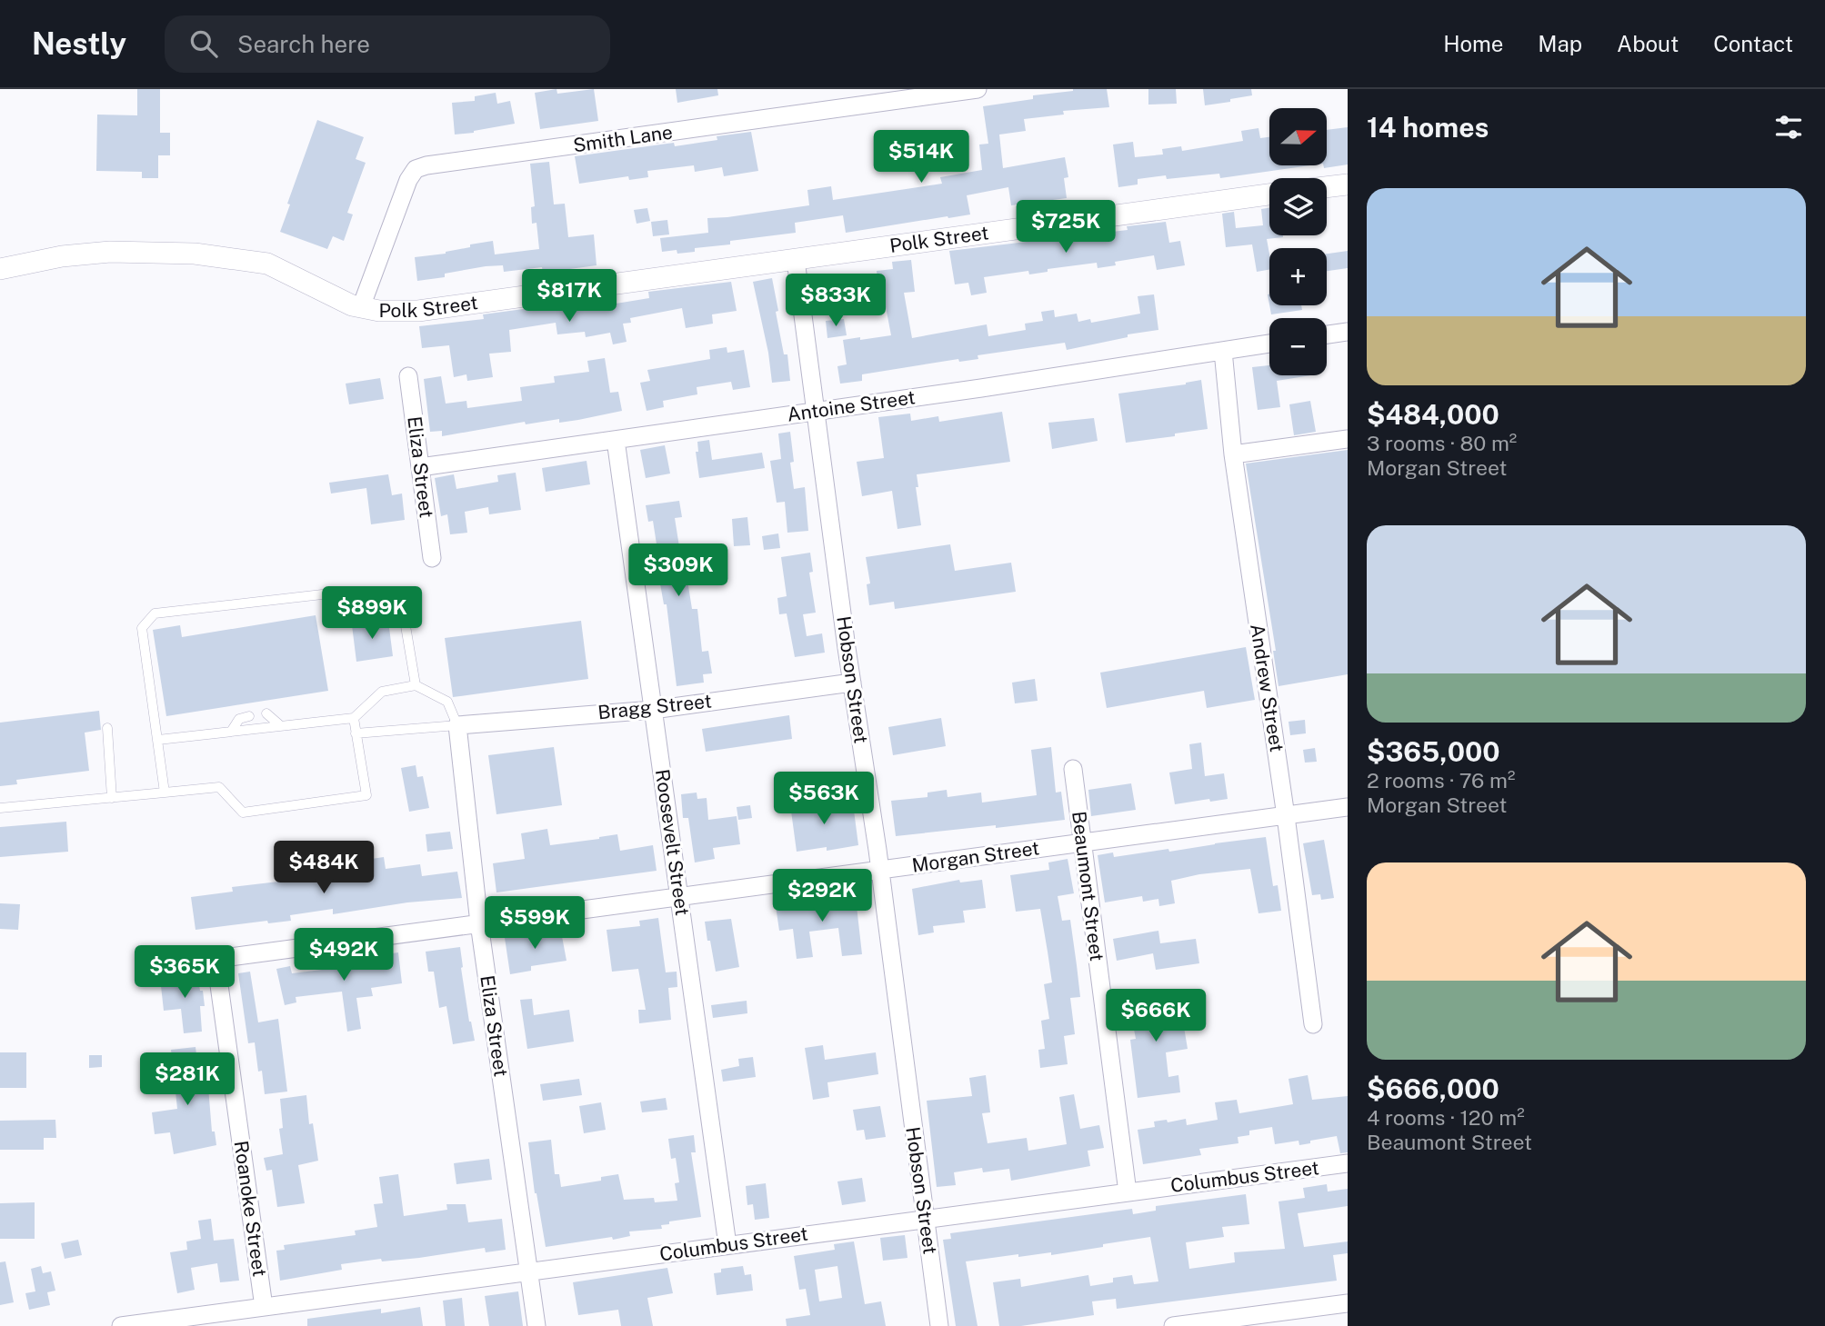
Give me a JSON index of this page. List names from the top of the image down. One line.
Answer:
{"streets":{"street":["Smith Lane","Polk Street","Antoine Street","Eliza Street","Hobson Street","Andrew Street","Bragg Street","Roosevelt Street","Morgan Street","Beaumont Street","Columbus Street","Roanoke Street"]},"crossings":[["Smith Lane","Polk Street"],["Polk Street","Hobson Street"],["Antoine Street","Eliza Street"],["Antoine Street","Hobson Street"],["Antoine Street","Andrew Street"],["Antoine Street","Roosevelt Street"],["Eliza Street","Bragg Street"],["Eliza Street","Morgan Street"],["Eliza Street","Columbus Street"],["Hobson Street","Bragg Street"],["Hobson Street","Morgan Street"],["Hobson Street","Columbus Street"],["Andrew Street","Morgan Street"],["Bragg Street","Roosevelt Street"],["Roosevelt Street","Morgan Street"],["Roosevelt Street","Columbus Street"],["Morgan Street","Beaumont Street"],["Morgan Street","Roanoke Street"],["Beaumont Street","Columbus Street"],["Columbus Street","Roanoke Street"]],"north":"right","page":{"header":"Nestly","search":"Search here","nav":["Home","Map","About","Contact"],"heading":"14 homes","map_buttons":["+","−"],"price":["$514K","$725K","$817K","$833K","$309K","$899K","$563K","$484K","$292K","$599K","$492K","$365K","$666K","$281K"],"list":[{"name":"$484,000","note":"3 rooms · 80 m² · Morgan Street"},{"name":"$365,000","note":"2 rooms · 76 m² · Morgan Street"},{"name":"$666,000","note":"4 rooms · 120 m² · Beaumont Street"}]}}
